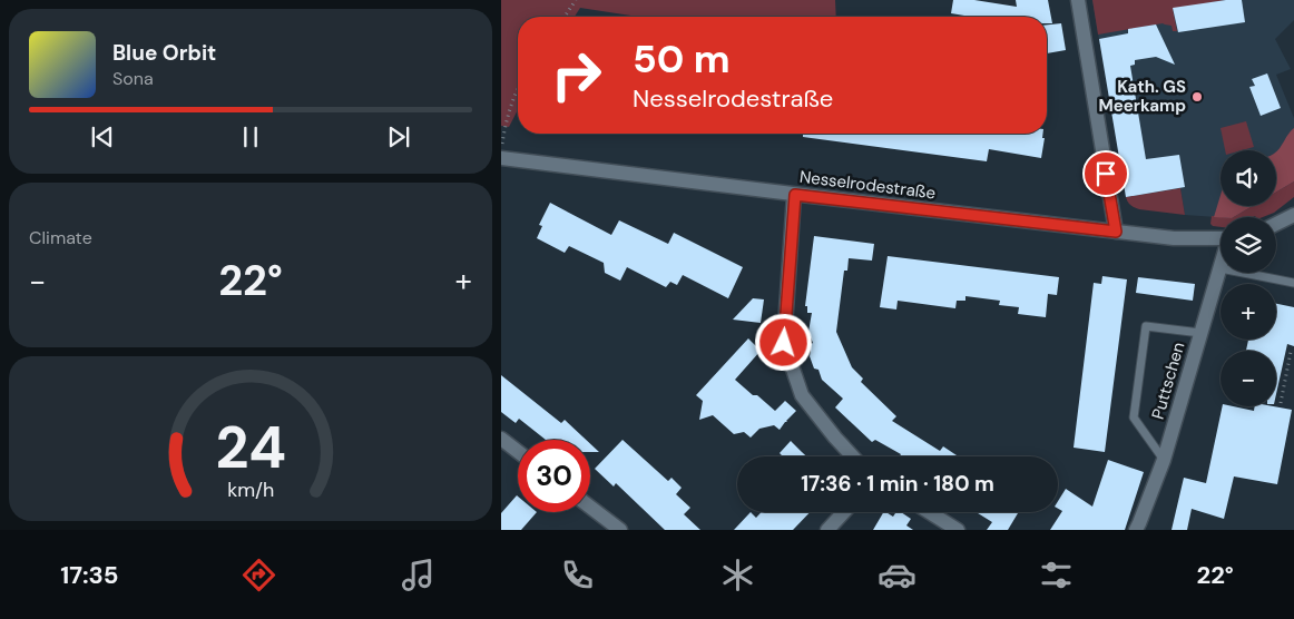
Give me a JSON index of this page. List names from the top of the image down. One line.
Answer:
{"streets":{"street":["Nesselrodestraße","Puttschen"]},"places":["Kath. GS Meerkamp"],"page":{"turn":["50 m","Nesselrodestraße"],"song":["Blue Orbit","Sona"],"map_buttons":["+","−"],"tile":"Climate","heat":["−","22°","+"],"limit":"30","trip":"17:36 · 1 min · 180 m","tabs":["17:35","22°"],"gauge":["24","km/h"]}}
